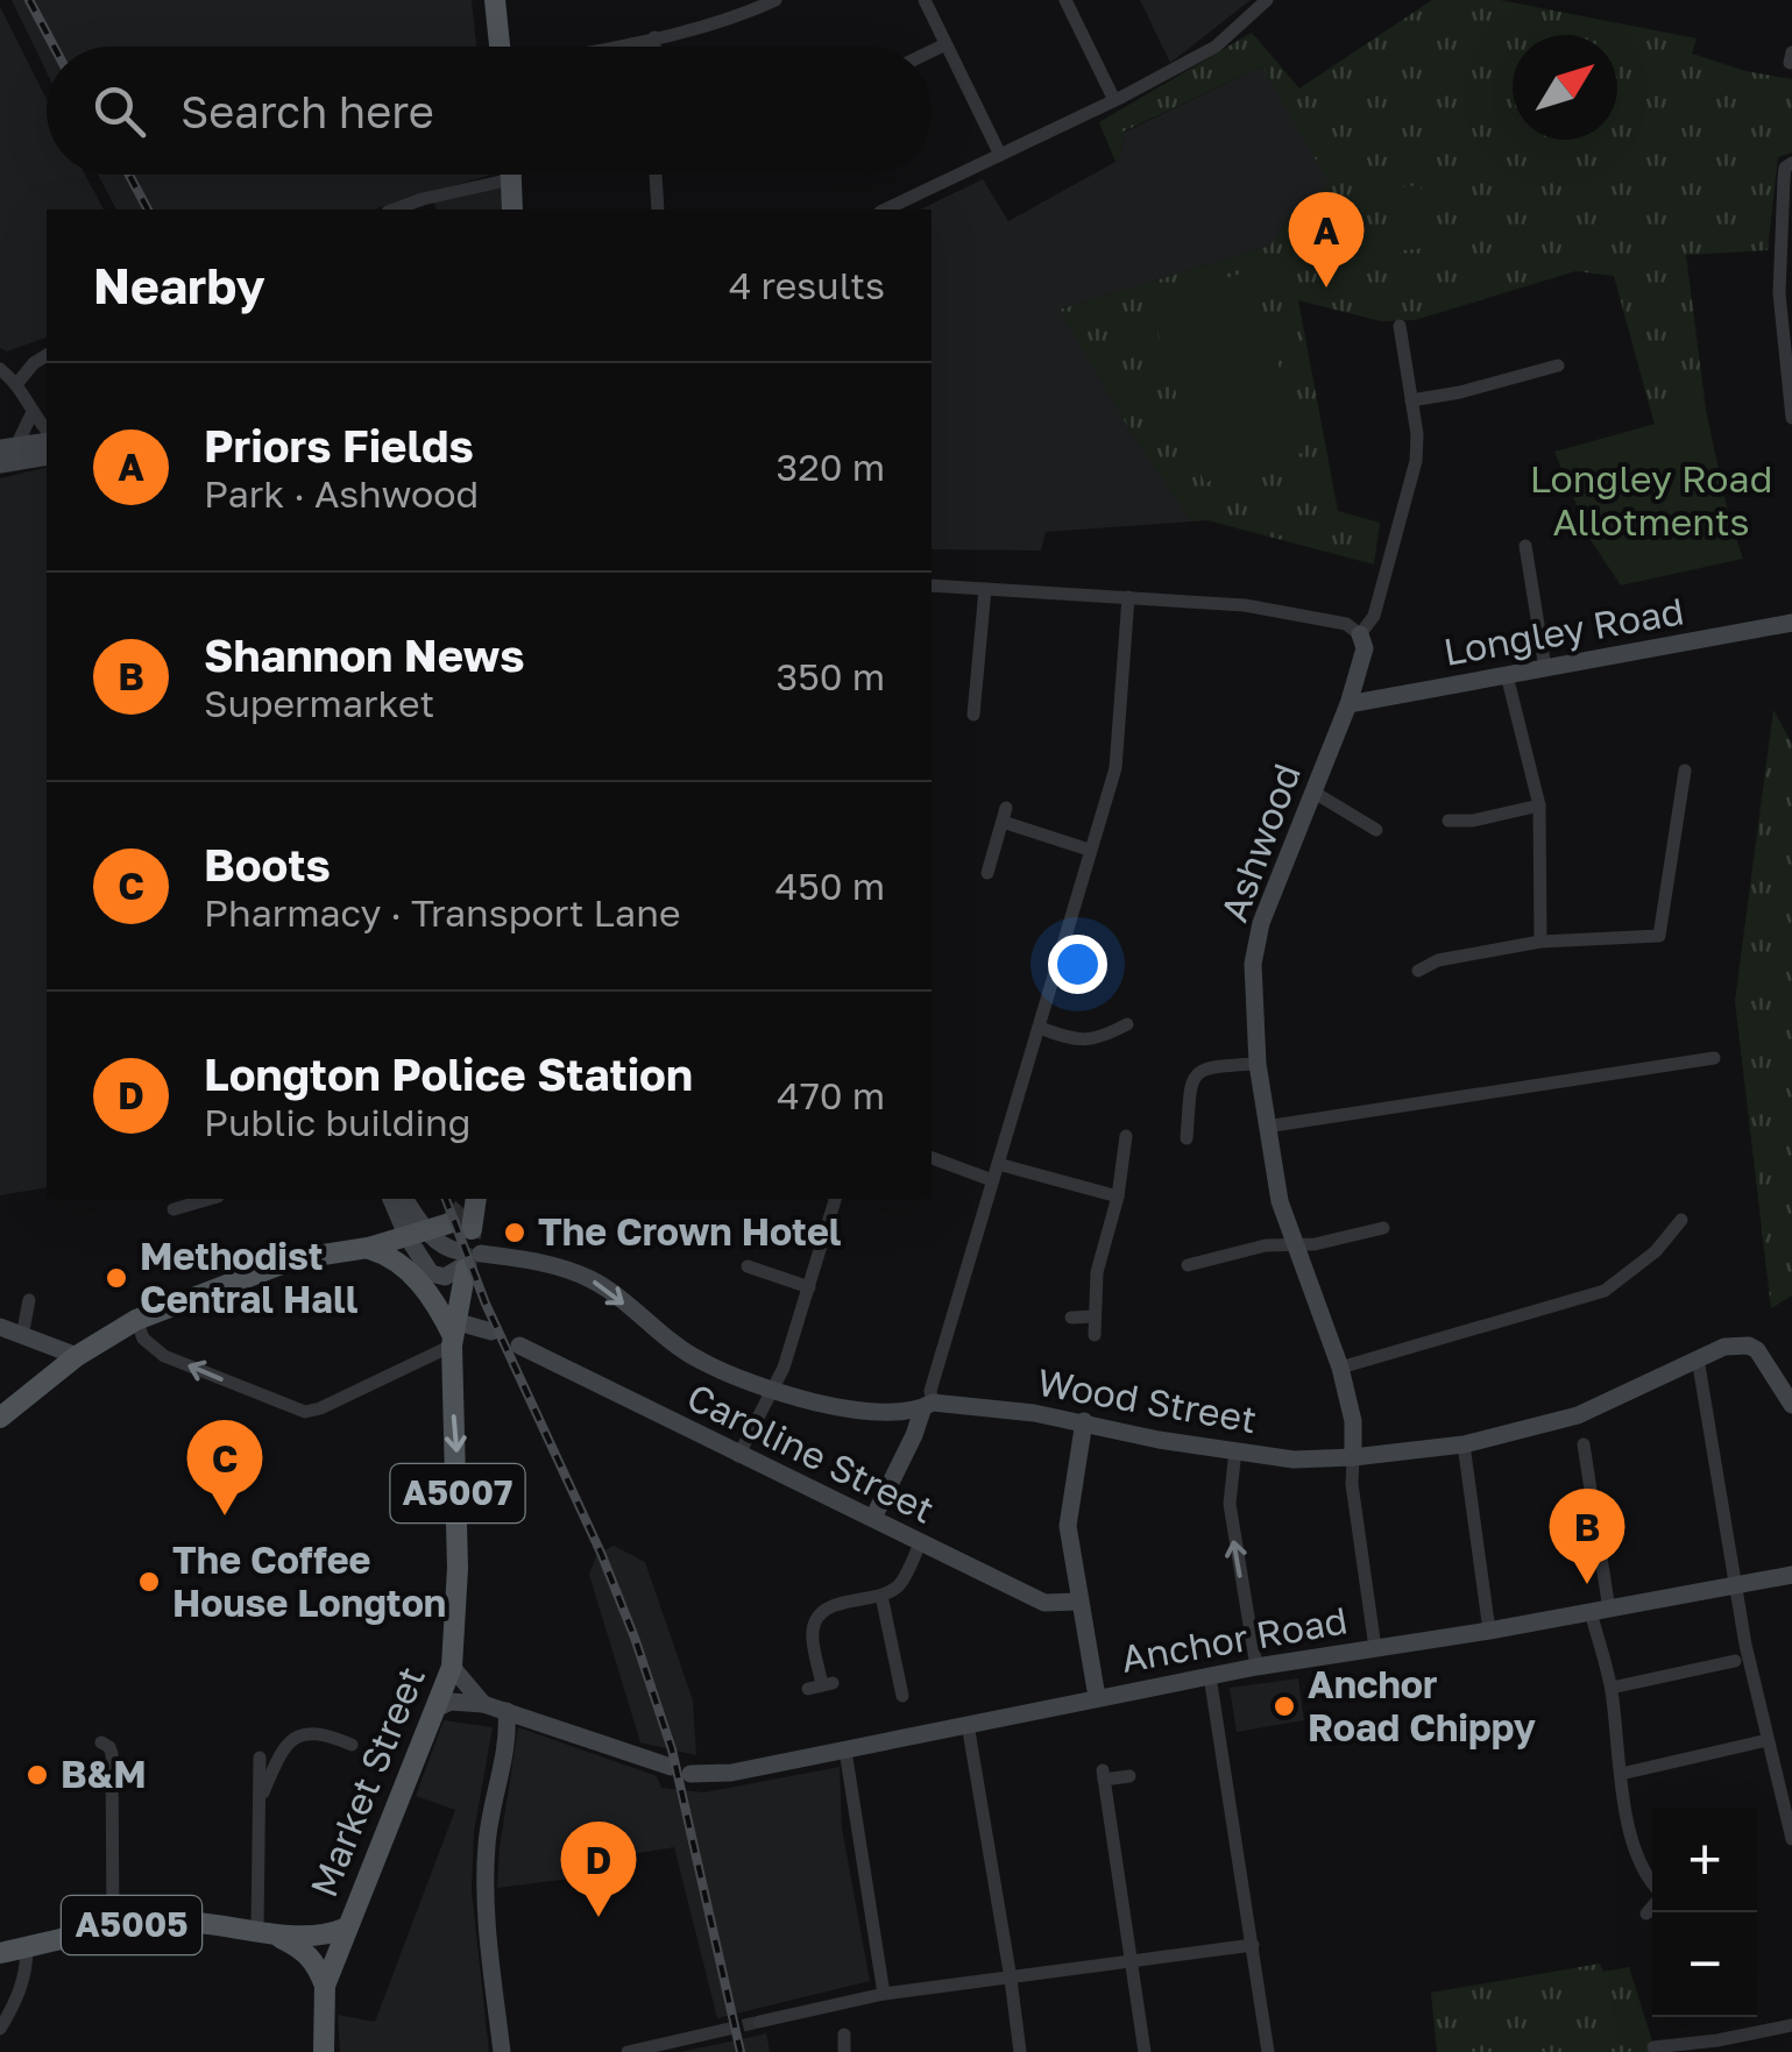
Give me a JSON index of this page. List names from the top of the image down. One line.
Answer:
{"streets":{"main road":["A5007","Market Street","A5005"],"street":["Longley Road","Ashwood","Wood Street","Caroline Street","Anchor Road"]},"crossings":[["Longley Road","Ashwood"],["Ashwood","Wood Street"],["Wood Street","A5007"],["A5007","Market Street"],["A5007","A5005"],["Market Street","A5005"]],"one_way":["Market Street"],"parks":["Longley Road Allotments"],"places":["The Crown Hotel","Methodist Central Hall","The Coffee House Longton","Anchor Road Chippy","B&M"],"north":"top right","page":{"search":"Search here","pins":["A","C","B","D"],"heading":["Nearby","4 results"],"list":[{"mark":"A","name":"Priors Fields","note":"Park · Ashwood","value":"320 m"},{"mark":"B","name":"Shannon News","note":"Supermarket","value":"350 m"},{"mark":"C","name":"Boots","note":"Pharmacy · Transport Lane","value":"450 m"},{"mark":"D","name":"Longton Police Station","note":"Public building","value":"470 m"}],"map_buttons":["+","−"]}}
